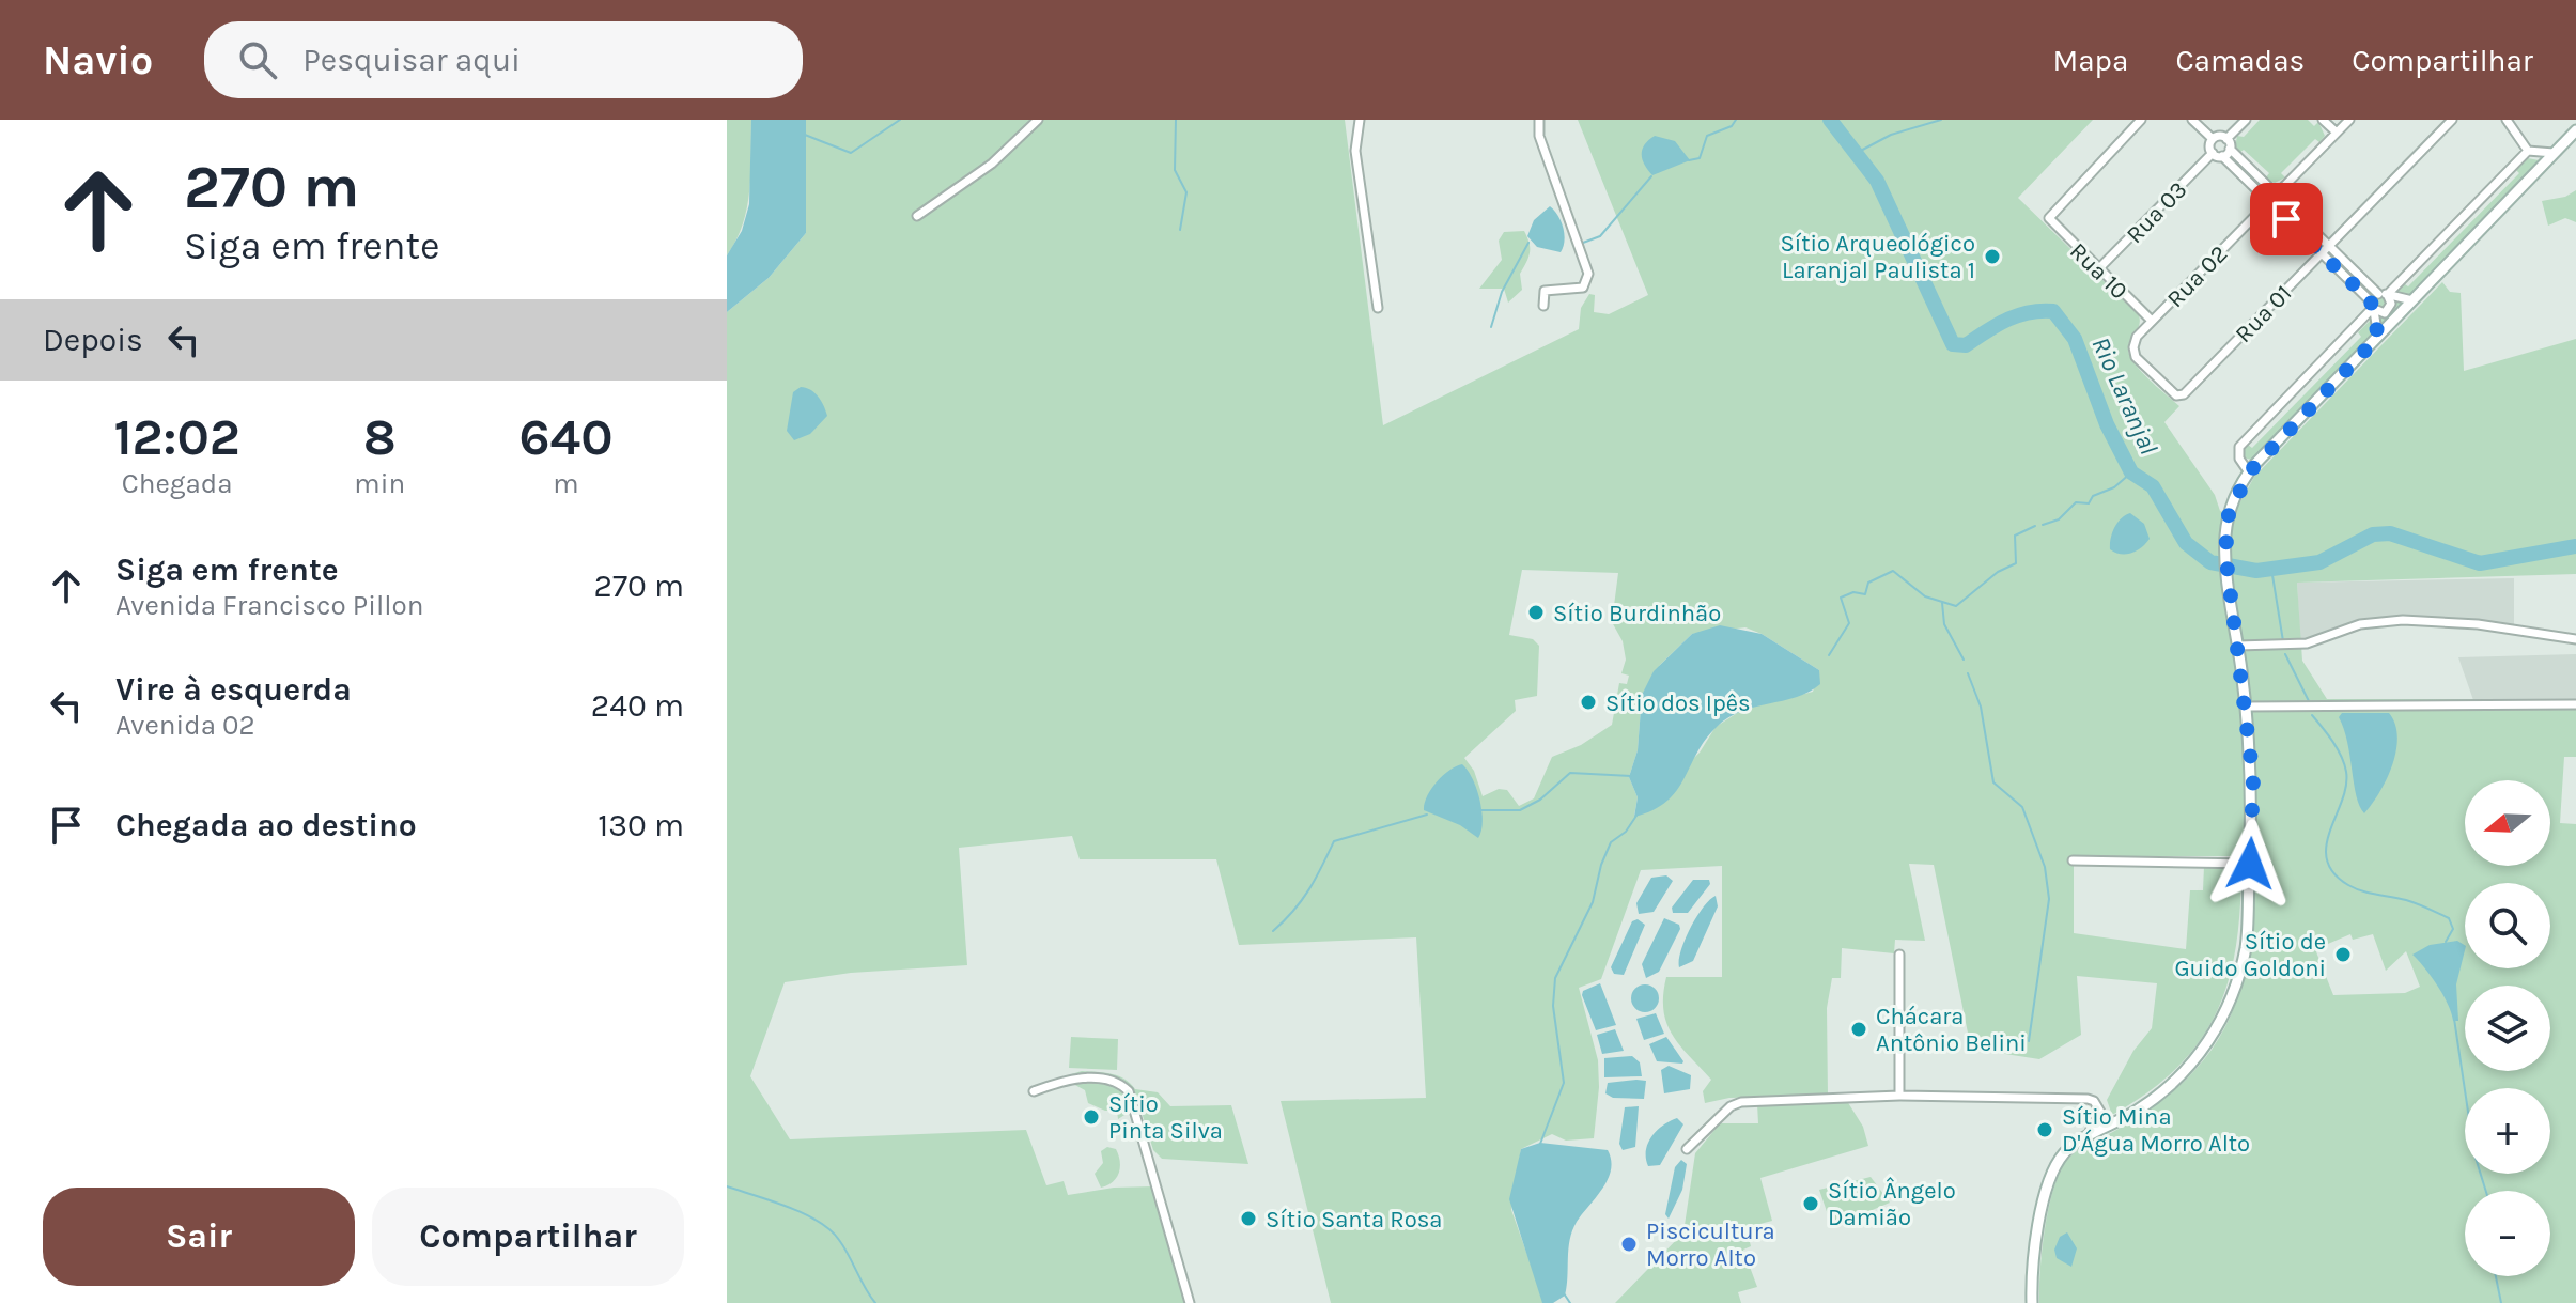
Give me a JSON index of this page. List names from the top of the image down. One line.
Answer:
{"streets":{"street":["Rua 03","Rua 10","Rua 02","Rua 01"]},"crossings":[["Rua 03","Rua 10"],["Rua 10","Rua 02"],["Rua 02","Rua 01"]],"water":["Rio Laranjal"],"places":["Sítio Arqueológico Laranjal Paulista 1","Sítio Burdinhão","Sítio dos Ipês","Sítio de Guido Goldoni","Chácara Antônio Belini","Sítio Pinta Silva","Sítio Mina D'Água Morro Alto","Sítio Ângelo Damião","Sítio Santa Rosa","Piscicultura Morro Alto"],"north":"left","page":{"header":"Navio","search":"Pesquisar aqui","nav":["Mapa","Camadas","Compartilhar"],"turn":["270 m","Siga em frente"],"then":"Depois","eta":["12:02","Chegada","8","min","640","m"],"list":[{"name":"Siga em frente","note":"Avenida Francisco Pillon","value":"270 m"},{"name":"Vire à esquerda","note":"Avenida 02","value":"240 m"},{"name":"Chegada ao destino","value":"130 m"}],"map_buttons":["+","−"],"buttons":["Sair","Compartilhar"]}}
